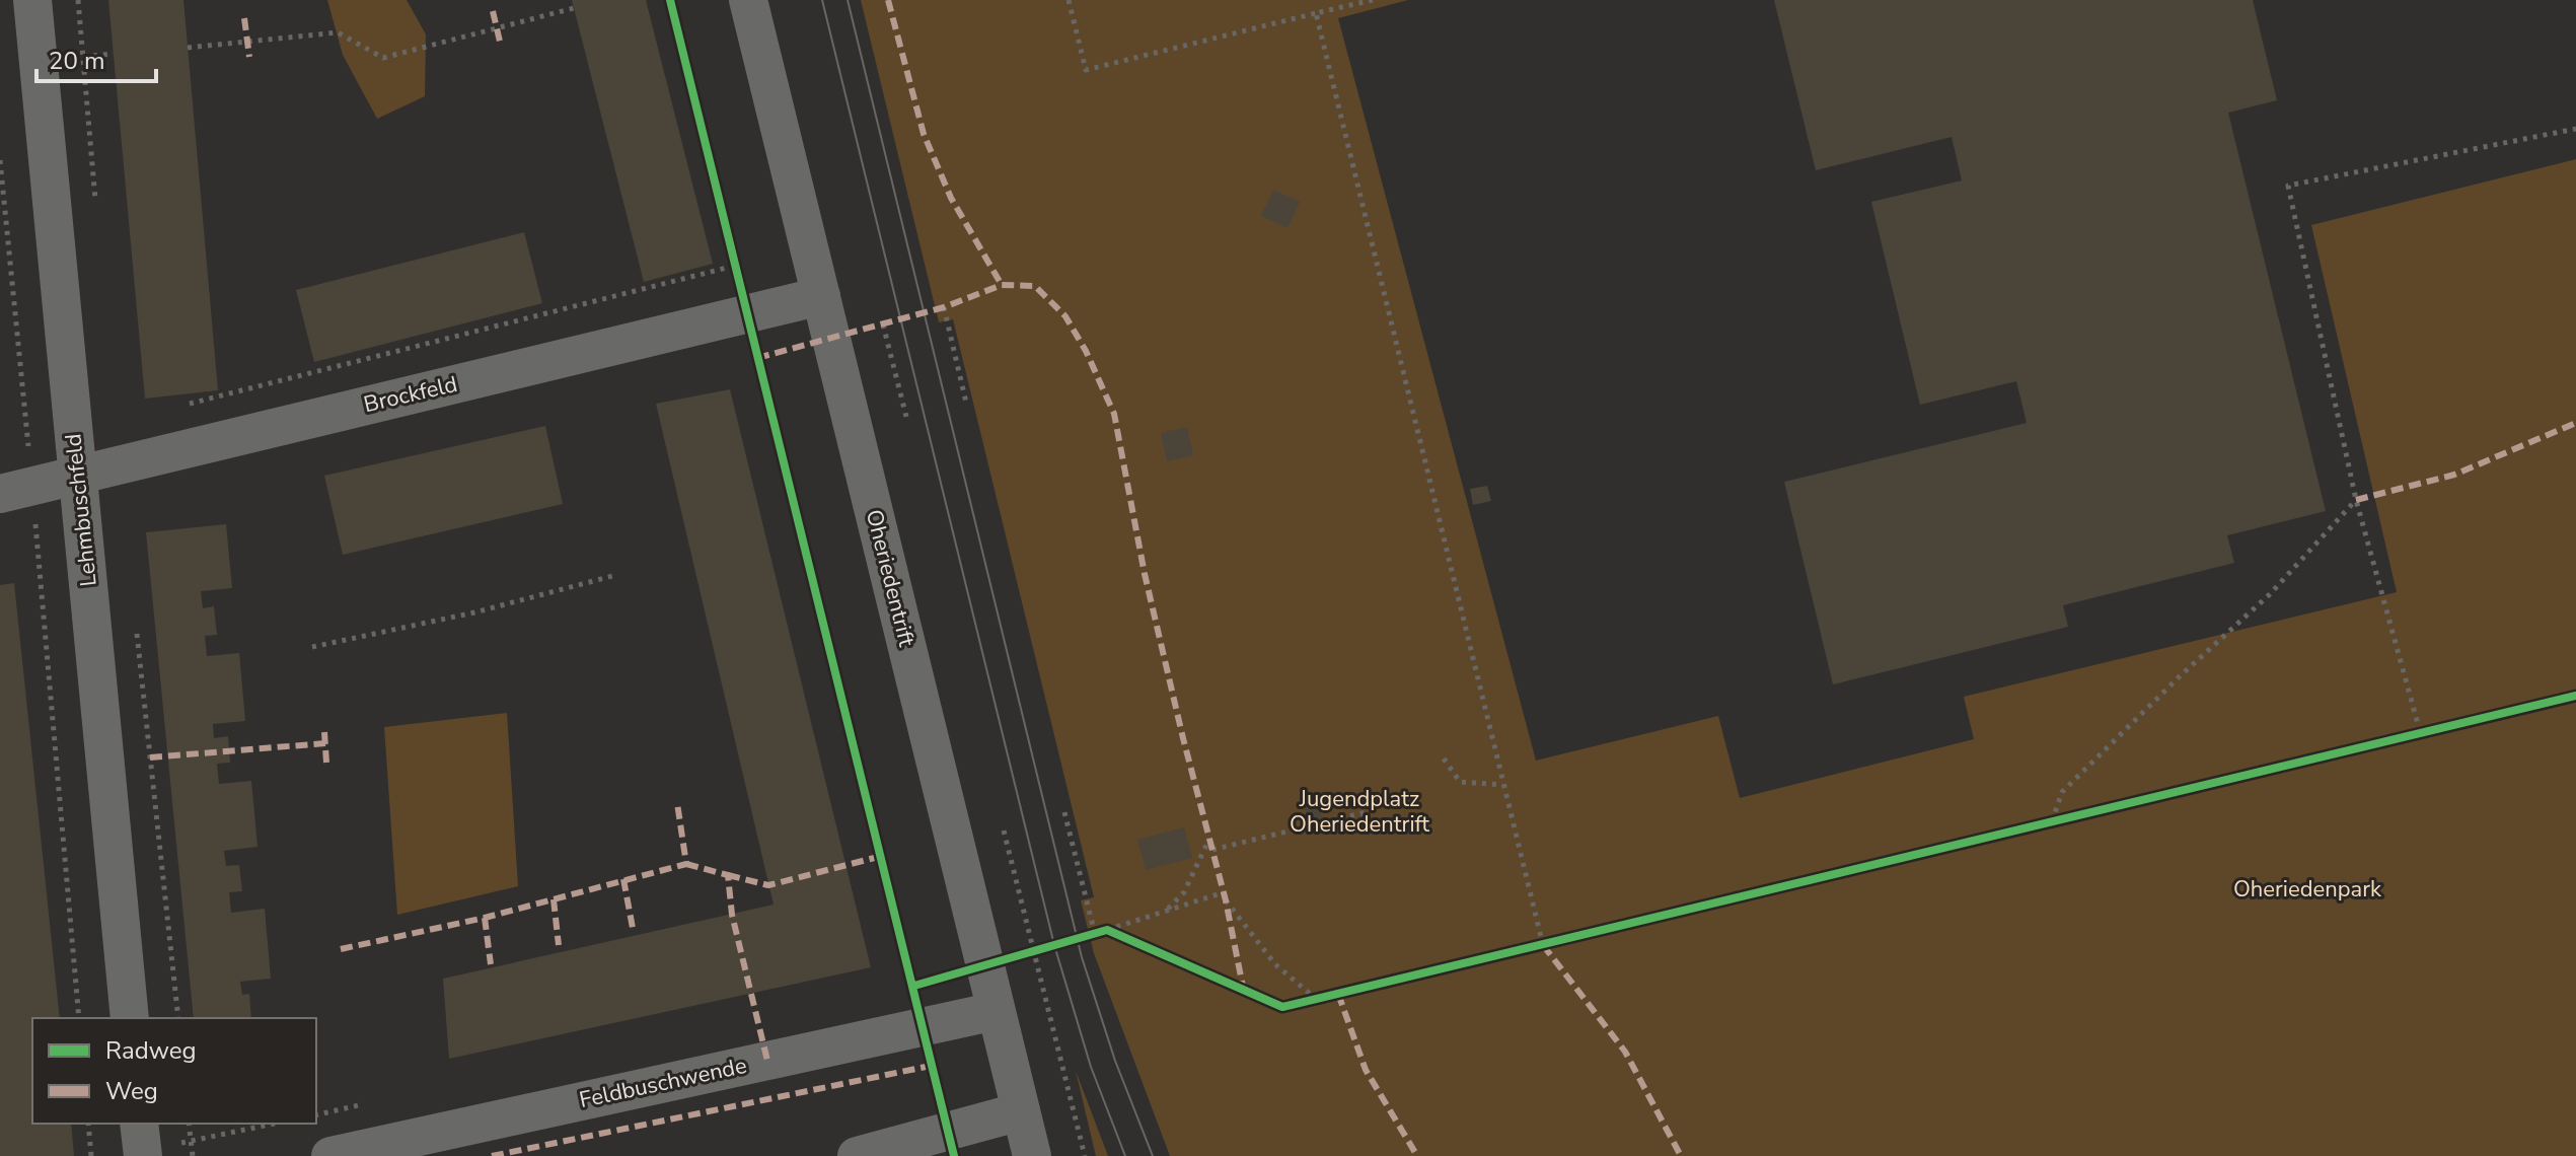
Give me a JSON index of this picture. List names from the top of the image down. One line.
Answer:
{"streets":{"street":["Brockfeld","Lehmbuschfeld","Oheriedentrift","Feldbuschwende"]},"crossings":[["Brockfeld","Lehmbuschfeld"],["Brockfeld","Oheriedentrift"],["Oheriedentrift","Feldbuschwende"]],"parks":["Jugendplatz Oheriedentrift","Oheriedenpark"],"legend":["Radweg","Weg"],"scale_bar":"20 m"}
